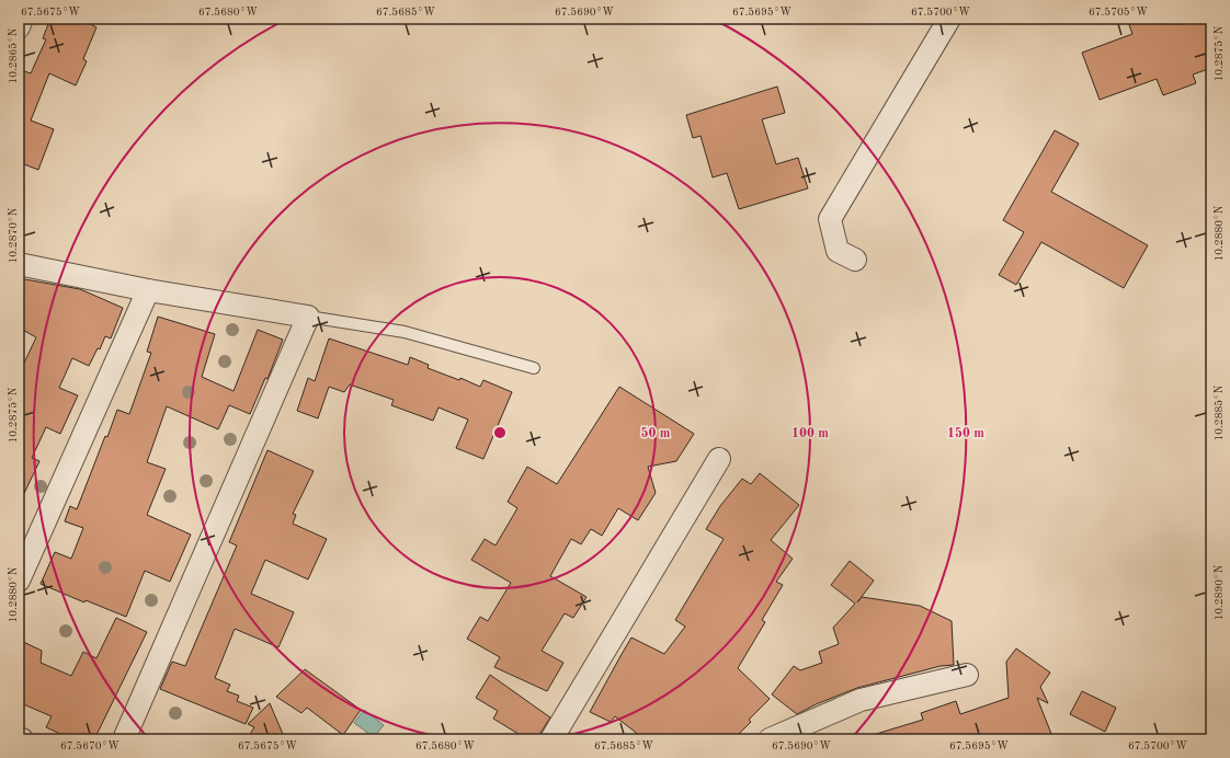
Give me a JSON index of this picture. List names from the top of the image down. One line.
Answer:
{"coordinates":["67.5675°W","67.5680°W","67.5685°W","67.5690°W","67.5695°W","67.5700°W","67.5705°W","10.2875°N","10.2865°N","10.2880°N","10.2870°N","10.2885°N","10.2890°N","67.5670°W"],"rings":["50 m","100 m","150 m"]}
